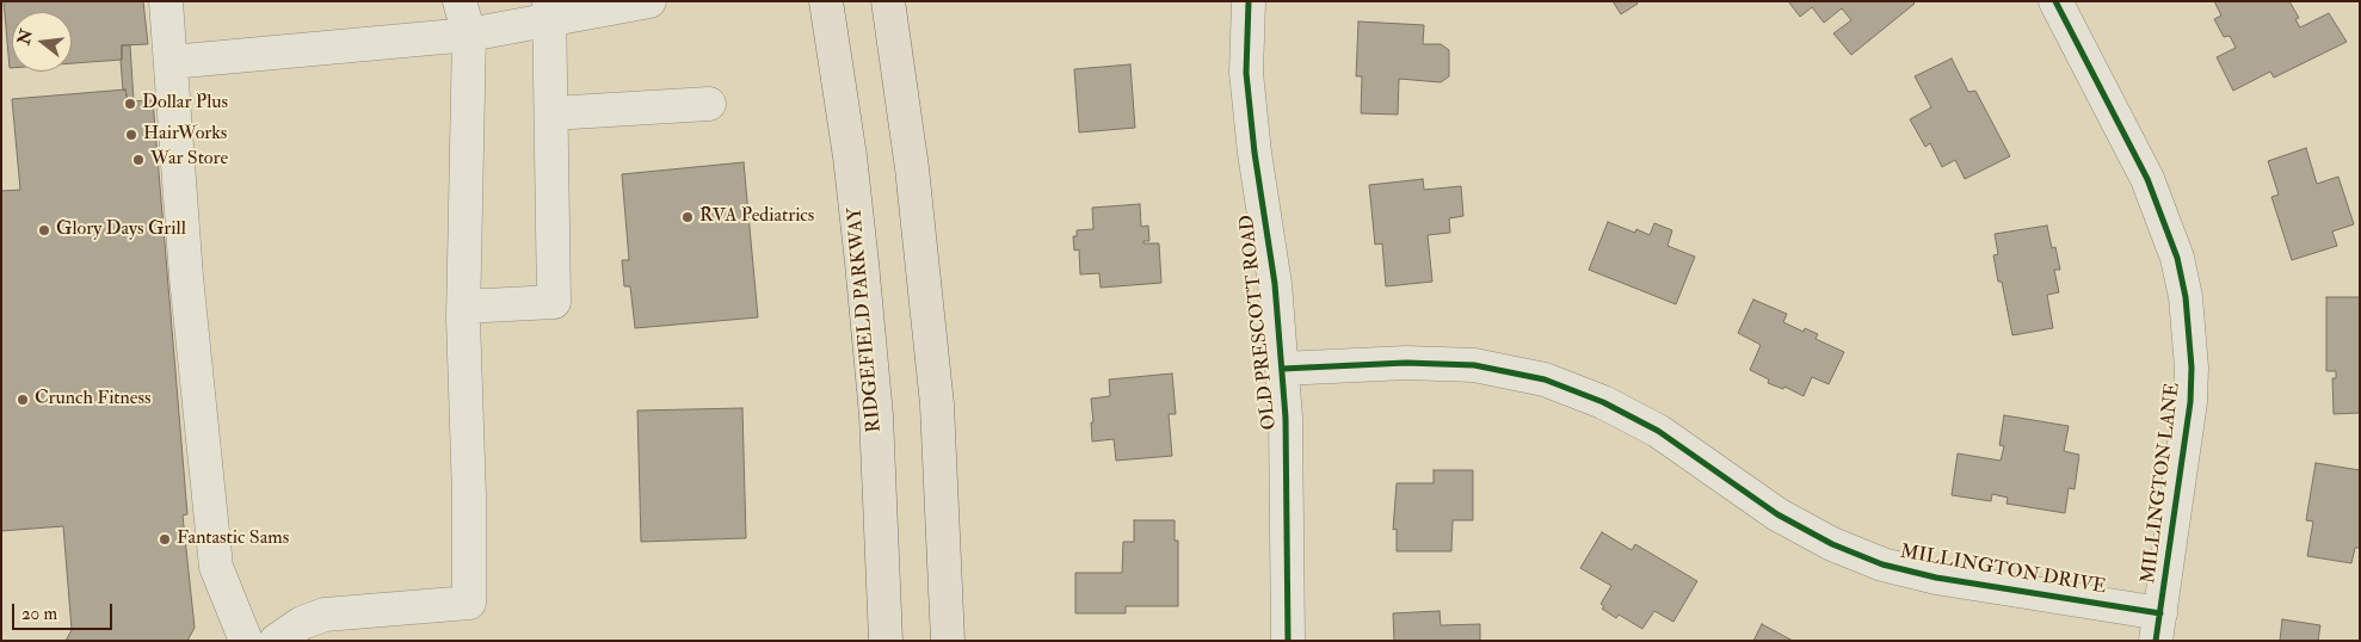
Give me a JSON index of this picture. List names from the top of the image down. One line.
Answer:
{"streets":{"main road":["RIDGEFIELD PARKWAY"],"street":["OLD PRESCOTT ROAD","MILLINGTON LANE","MILLINGTON DRIVE"]},"crossings":[["OLD PRESCOTT ROAD","MILLINGTON DRIVE"],["MILLINGTON LANE","MILLINGTON DRIVE"]],"places":["Dollar Plus","HairWorks","War Store","RVA Pediatrics","Glory Days Grill","Crunch Fitness","Fantastic Sams"],"scale_bar":"20 m","north":"left"}
